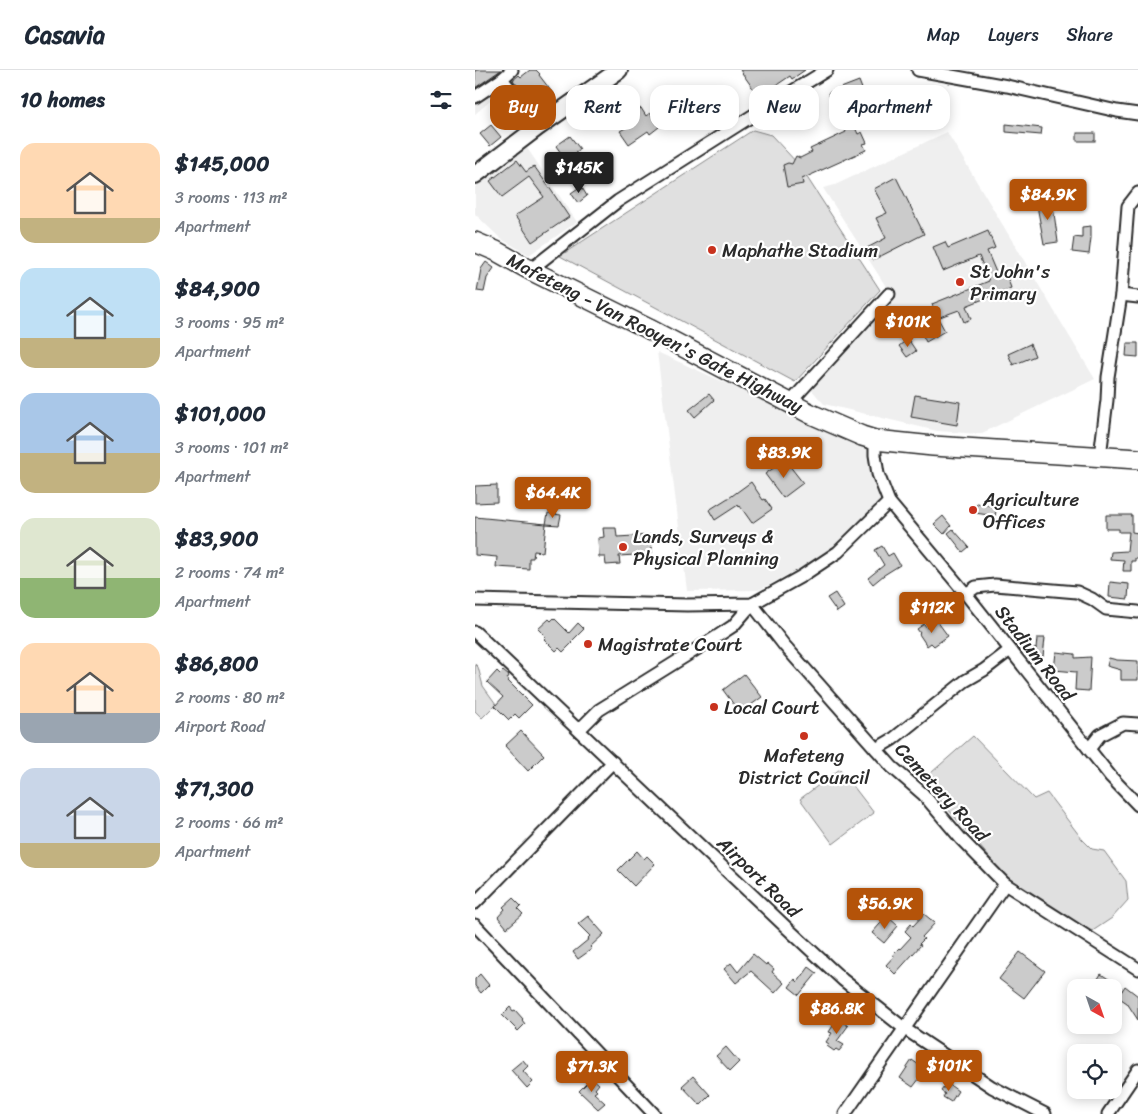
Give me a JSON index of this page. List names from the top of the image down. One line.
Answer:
{"streets":{"main road":["Mafeteng - Van Rooyen's Gate Highway"],"street":["Stadium Road","Cemetery Road","Airport Road"]},"crossings":[["Mafeteng - Van Rooyen's Gate Highway","Stadium Road"]],"places":["Maphathe Stadium","St John's Primary","Agriculture Offices","Lands, Surveys & Physical Planning","Magistrate Court","Local Court","Mafeteng District Council"],"north":"bottom right","page":{"header":"Casavia","nav":["Map","Layers","Share"],"heading":"10 homes","chip":["Buy","Rent","Filters","New","Apartment"],"list":[{"name":"$145,000","note":"3 rooms · 113 m² · Apartment"},{"name":"$84,900","note":"3 rooms · 95 m² · Apartment"},{"name":"$101,000","note":"3 rooms · 101 m² · Apartment"},{"name":"$83,900","note":"2 rooms · 74 m² · Apartment"},{"name":"$86,800","note":"2 rooms · 80 m² · Airport Road"},{"name":"$71,300","note":"2 rooms · 66 m² · Apartment"}],"price":["$145K","$84.9K","$101K","$83.9K","$64.4K","$112K","$56.9K","$86.8K","$101K","$71.3K"]}}
